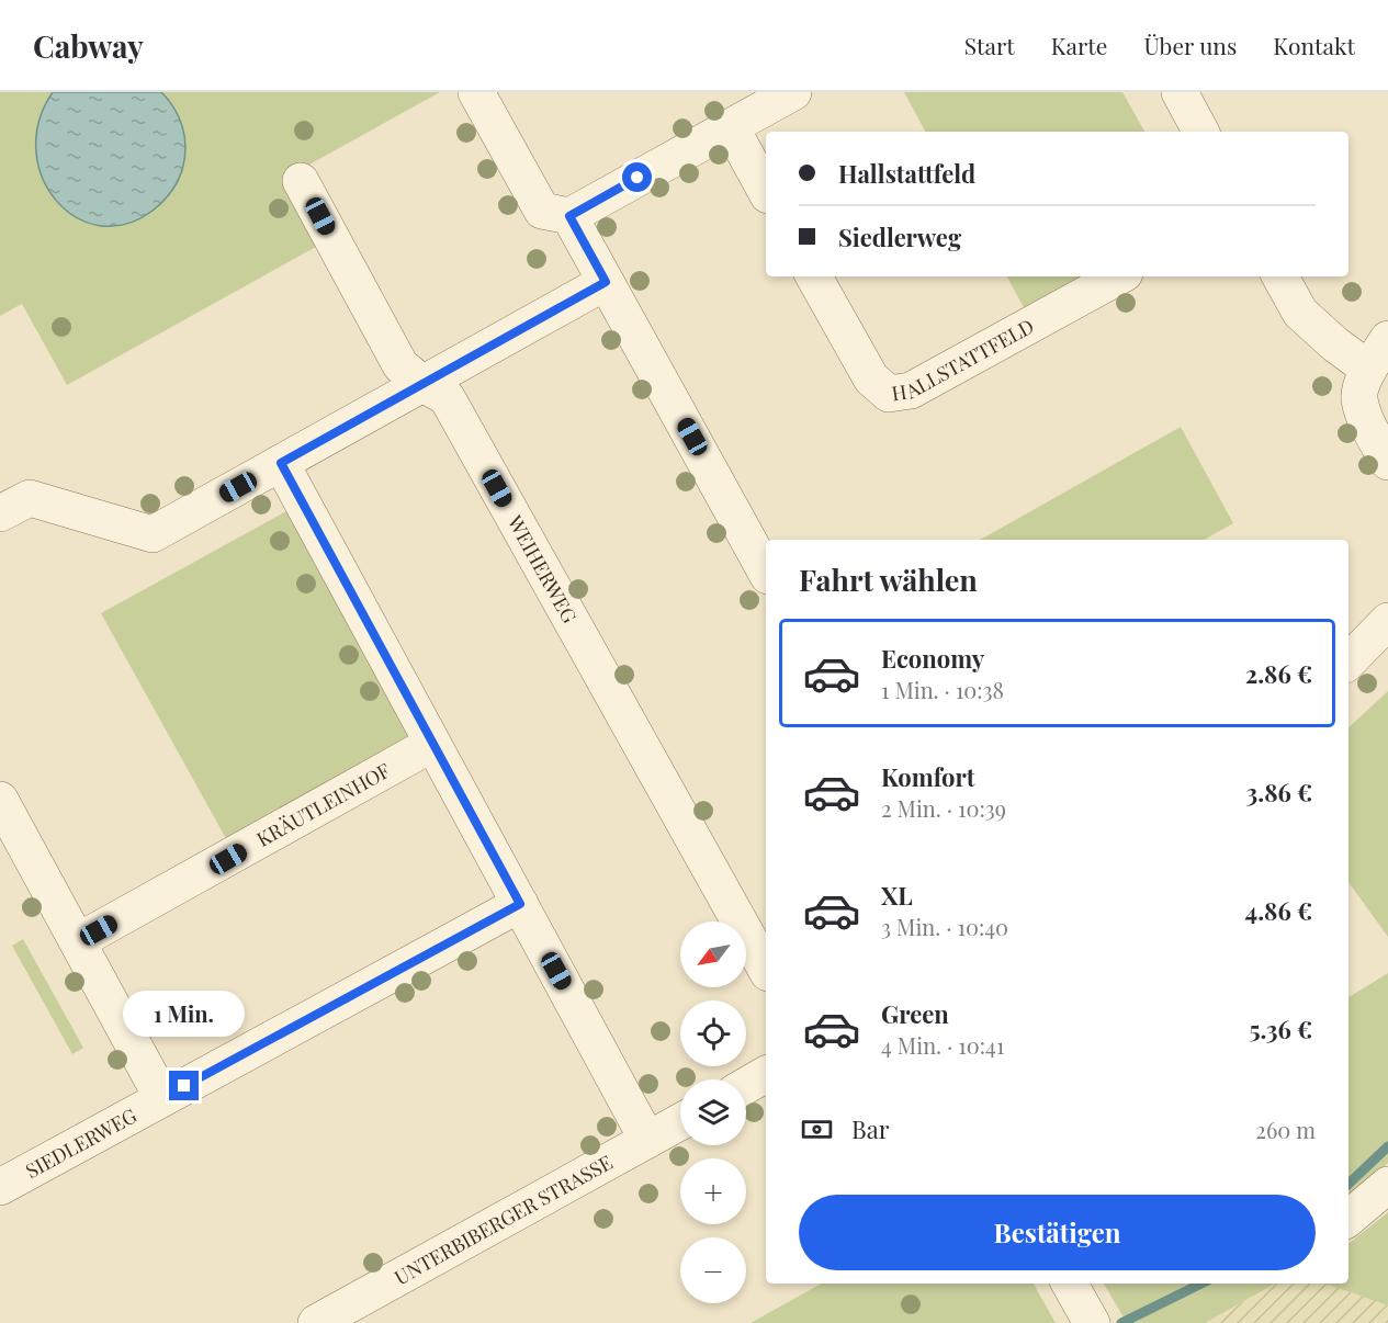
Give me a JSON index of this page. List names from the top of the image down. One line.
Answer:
{"streets":{"street":["HALLSTATTFELD","WEIHERWEG","KRÄUTLEINHOF","SIEDLERWEG","UNTERBIBERGER STRASSE"]},"north":"bottom left","page":{"header":"Cabway","nav":["Start","Karte","Über uns","Kontakt"],"banner":["Hallstattfeld","Siedlerweg"],"heading":"Fahrt wählen","list":[{"name":"Economy","note":"1 Min. · 10:38","value":"2.86 €"},{"name":"Komfort","note":"2 Min. · 10:39","value":"3.86 €"},{"name":"XL","note":"3 Min. · 10:40","value":"4.86 €"},{"name":"Green","note":"4 Min. · 10:41","value":"5.36 €"}],"map_buttons":["+","−"],"bubble":"1 Min.","pay":["Bar","260 m"],"buttons":"Bestätigen"}}
